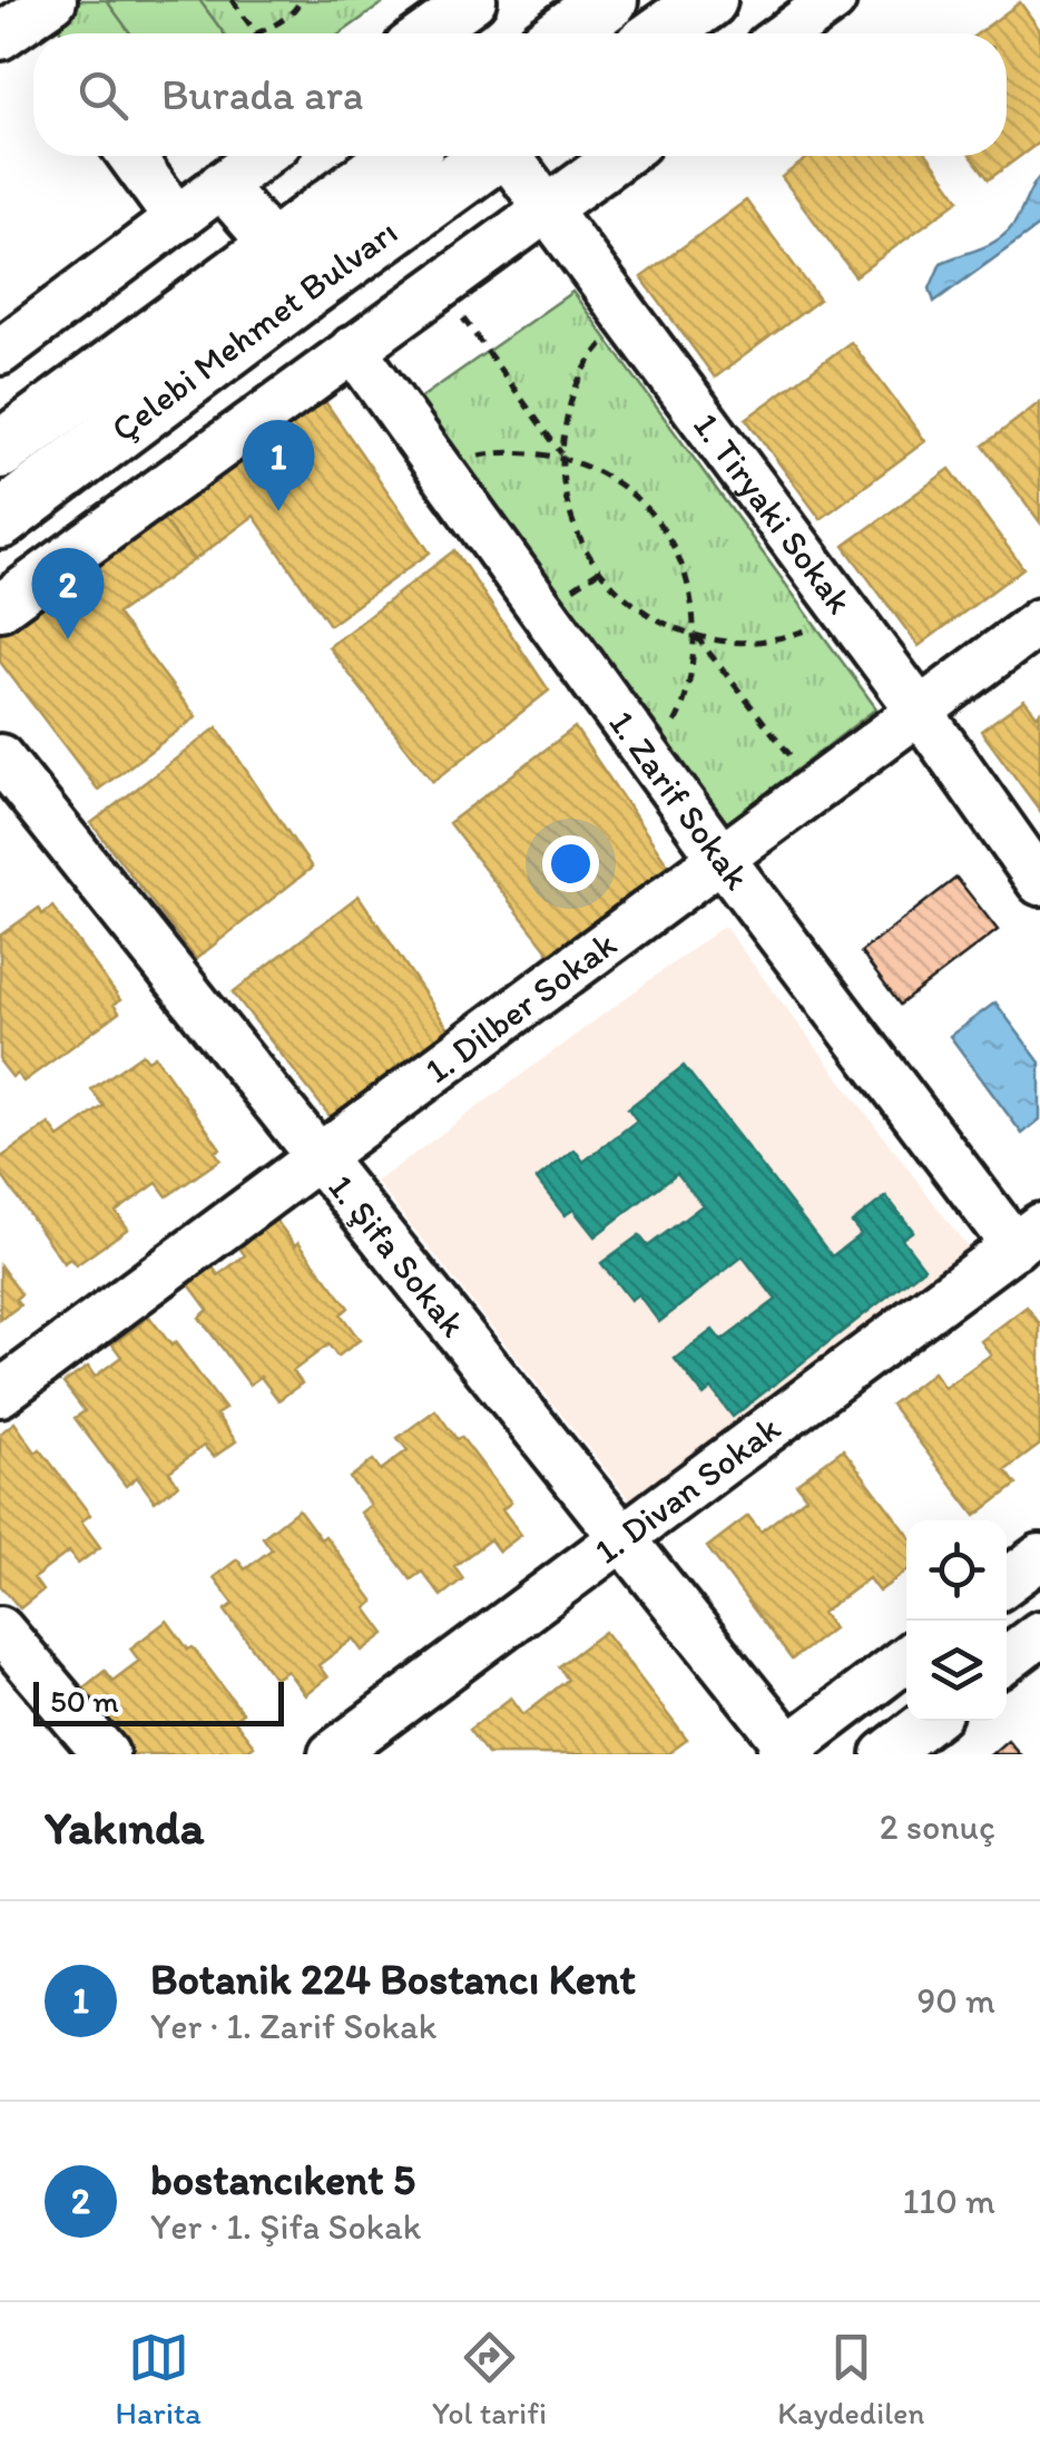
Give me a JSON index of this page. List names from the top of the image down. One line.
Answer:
{"streets":{"main road":["Çelebi Mehmet Bulvarı"],"street":["1. Tiryaki Sokak","1. Zarif Sokak","1. Dilber Sokak","1. Şifa Sokak","1. Divan Sokak"]},"crossings":[["1. Tiryaki Sokak","1. Dilber Sokak"],["1. Zarif Sokak","1. Dilber Sokak"],["1. Zarif Sokak","1. Divan Sokak"],["1. Dilber Sokak","1. Şifa Sokak"],["1. Şifa Sokak","1. Divan Sokak"]],"scale_bar":"50 m","page":{"search":"Burada ara","pins":["1","2"],"scale":"50 m","heading":["Yakında","2 sonuç"],"list":[{"mark":"1","name":"Botanik 224 Bostancı Kent","note":"Yer · 1. Zarif Sokak","value":"90 m"},{"mark":"2","name":"bostancıkent 5","note":"Yer · 1. Şifa Sokak","value":"110 m"}],"nav":["Harita","Yol tarifi","Kaydedilen"]}}
